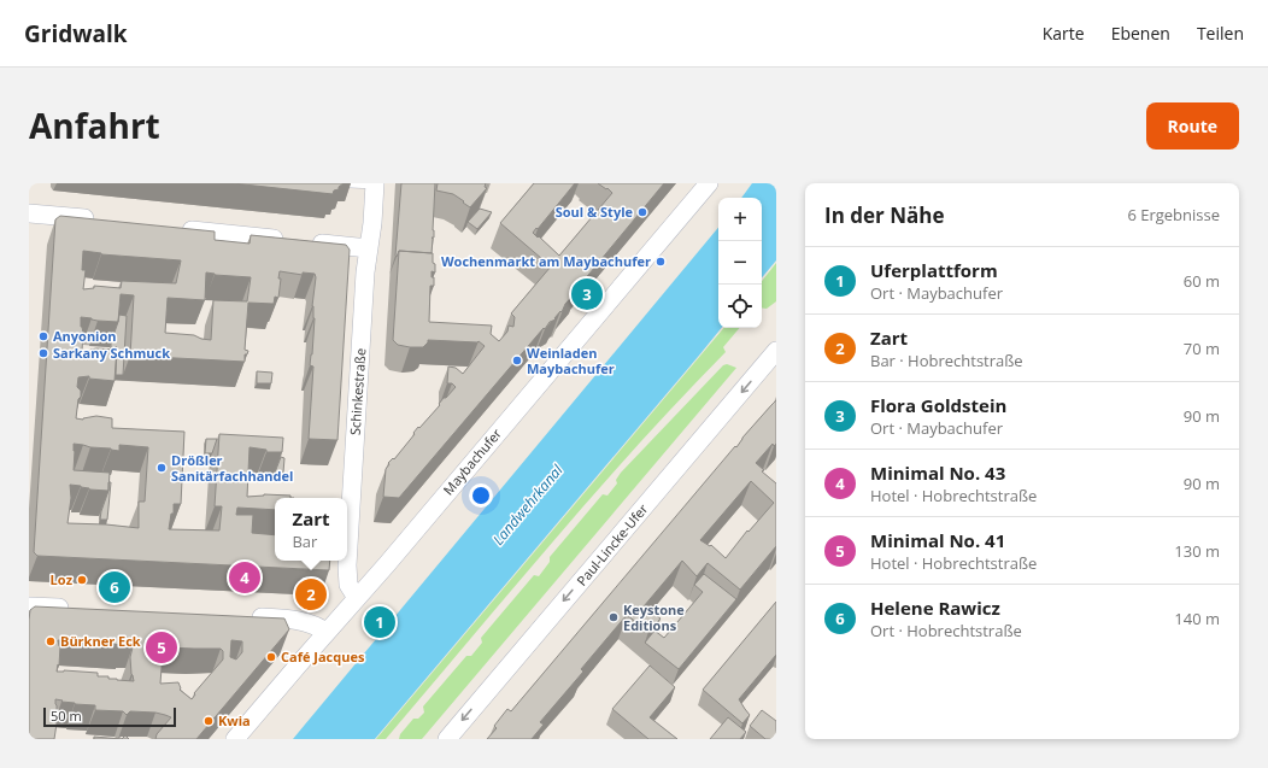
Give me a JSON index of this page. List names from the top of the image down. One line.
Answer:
{"streets":{"street":["Schinkestraße","Maybachufer","Paul-Lincke-Ufer"]},"crossings":[["Schinkestraße","Maybachufer"]],"one_way":["Paul-Lincke-Ufer"],"water":["Landwehrkanal"],"places":["Soul & Style","Wochenmarkt am Maybachufer","Anyonion","Sarkany Schmuck","Weinladen Maybachufer","Drößler Sanitärfachhandel","Loz","Keystone Editions","Bürkner Eck","Café Jacques","Kwia"],"scale_bar":"50 m","page":{"header":"Gridwalk","nav":["Karte","Ebenen","Teilen"],"title":"Anfahrt","buttons":"Route","heading":["In der Nähe","6 Ergebnisse"],"map_buttons":["+","−"],"list":[{"mark":"1","name":"Uferplattform","note":"Ort · Maybachufer","value":"60 m"},{"mark":"2","name":"Zart","note":"Bar · Hobrechtstraße","value":"70 m"},{"mark":"3","name":"Flora Goldstein","note":"Ort · Maybachufer","value":"90 m"},{"mark":"4","name":"Minimal No. 43","note":"Hotel · Hobrechtstraße","value":"90 m"},{"mark":"5","name":"Minimal No. 41","note":"Hotel · Hobrechtstraße","value":"130 m"},{"mark":"6","name":"Helene Rawicz","note":"Ort · Hobrechtstraße","value":"140 m"}],"pins":["3","4","6","2","1","5"],"popup":["Zart","Bar"],"scale":"50 m"}}
